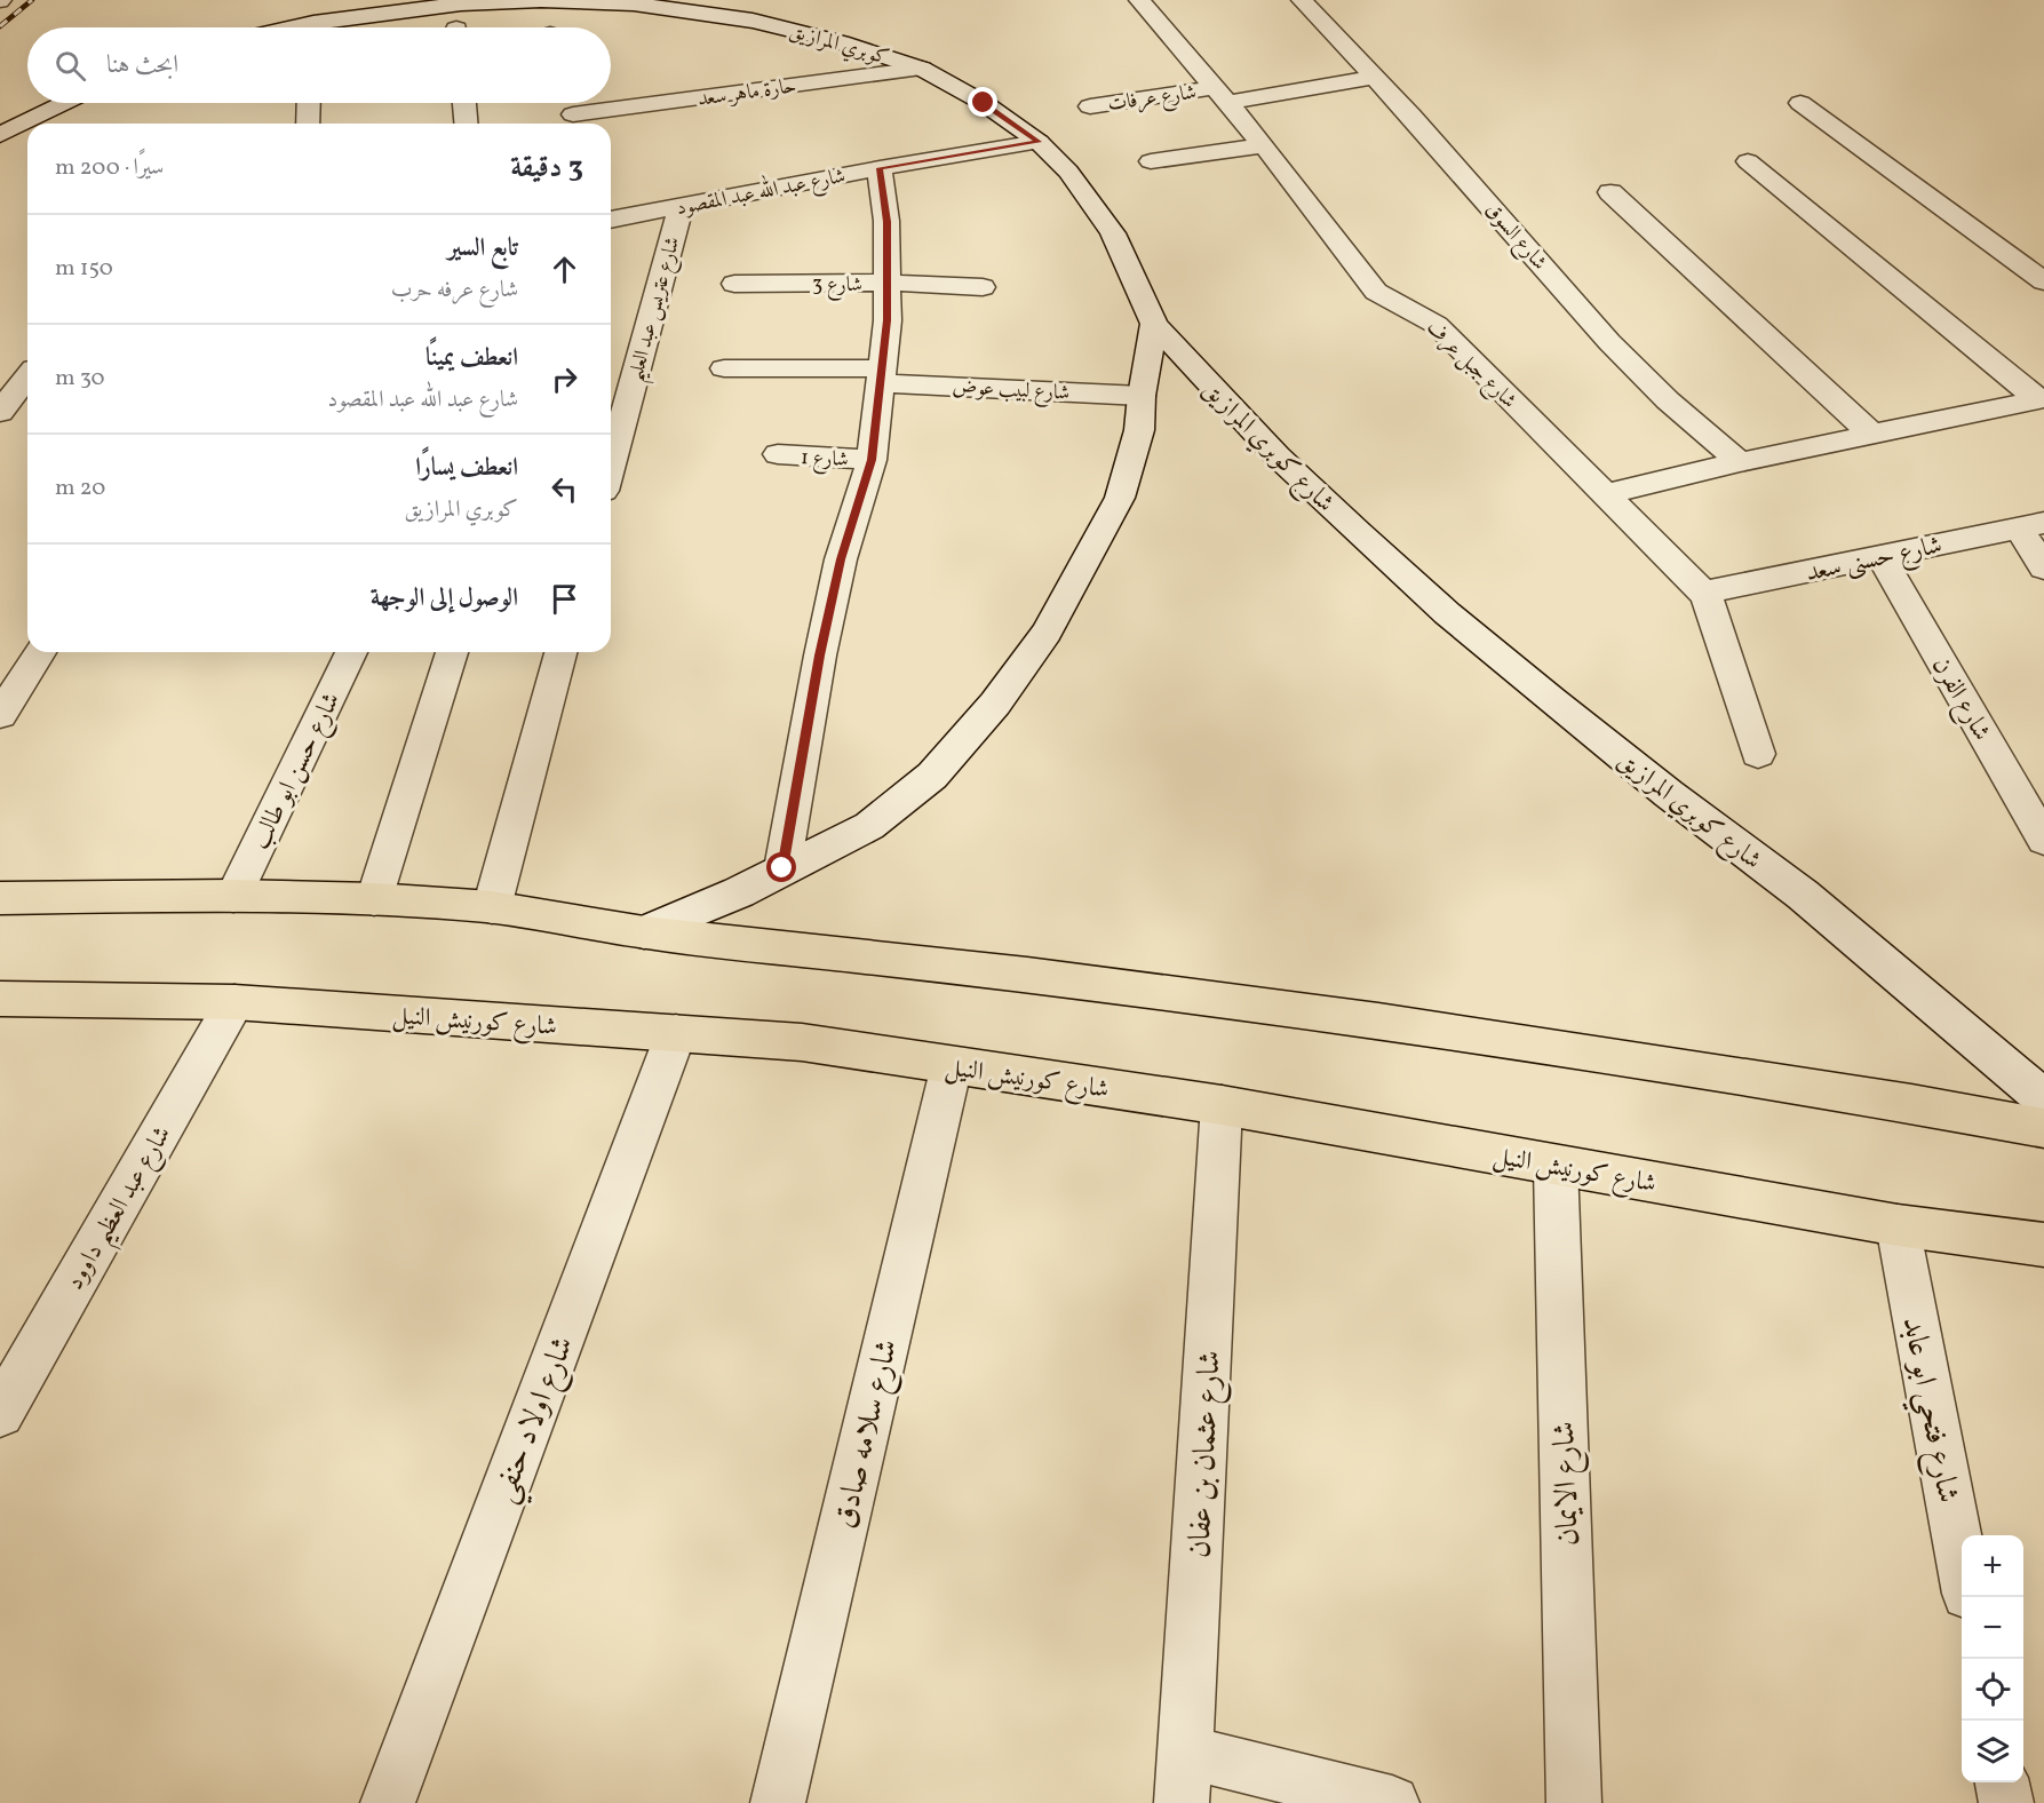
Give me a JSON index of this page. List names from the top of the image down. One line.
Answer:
{"streets":{"highway":["شارع كورنيش النيل"],"street":["كوبري المرازيق","حارة ماهر سعد","شارع عرفات","شارع عبد الله عبد المقصود","شارع السوق","شارع 3","شارع عتريس عبد العليم","شارع جبل عرف","شارع لبيب عوض","شارع كوبري المرازيق","شارع 1","شارع حسنى سعد","شارع الفرن","شارع حسن ابو طالب","شارع عبد العظيم داوود","شارع فتحي ابو عابد","شارع اولاد حنفي","شارع سلامه صادق","شارع عثمان بن عفان","شارع الايمان"]},"crossings":[["كوبري المرازيق","حارة ماهر سعد"],["كوبري المرازيق","شارع عبد الله عبد المقصود"],["كوبري المرازيق","شارع كوبري المرازيق"],["شارع عرفات","شارع السوق"],["شارع عرفات","شارع جبل عرف"],["شارع عبد الله عبد المقصود","شارع عتريس عبد العليم"],["شارع جبل عرف","شارع حسنى سعد"],["شارع حسنى سعد","شارع الفرن"],["شارع كورنيش النيل","شارع عبد العظيم داوود"],["شارع كورنيش النيل","شارع فتحي ابو عابد"],["شارع كورنيش النيل","شارع اولاد حنفي"],["شارع كورنيش النيل","شارع سلامه صادق"],["شارع كورنيش النيل","شارع عثمان بن عفان"],["شارع كورنيش النيل","شارع الايمان"]],"page":{"search":"ابحث هنا","heading":["3 دقيقة","سيرًا · 200 m"],"list":[["تابع السير","شارع عرفه حرب","150 m"],["انعطف يمينًا","شارع عبد الله عبد المقصود","30 m"],["انعطف يسارًا","كوبري المرازيق","20 m"],"الوصول إلى الوجهة"],"map_buttons":["+","−"]}}
